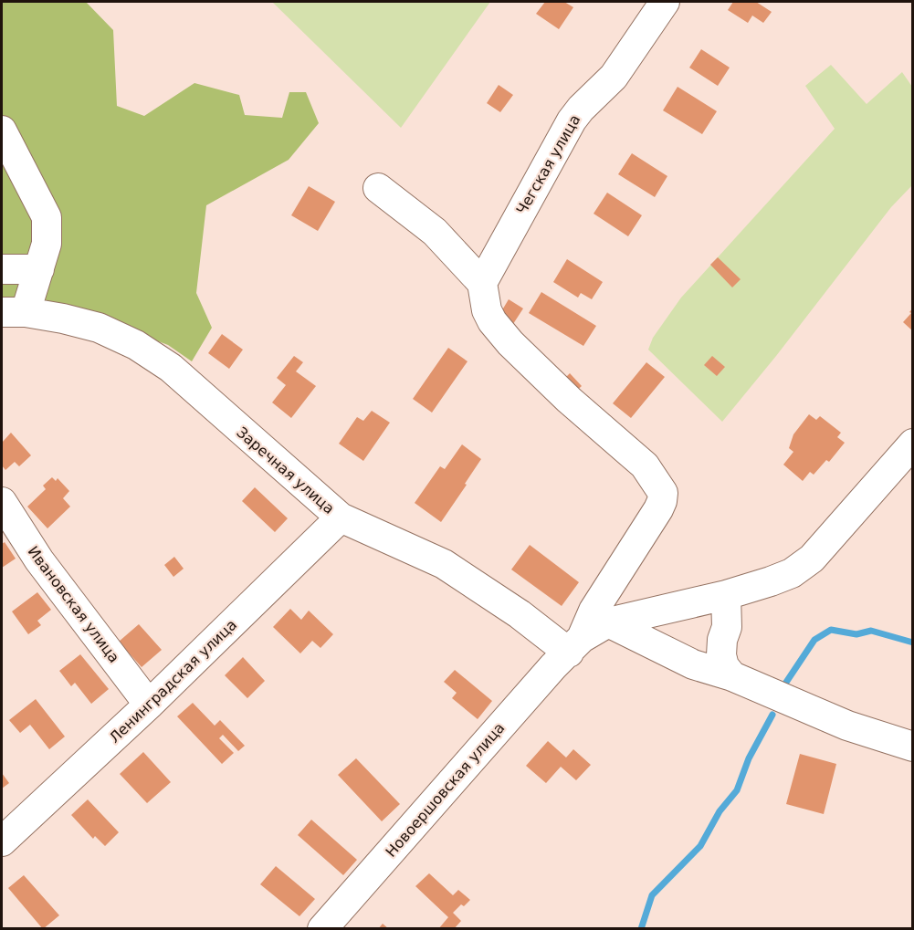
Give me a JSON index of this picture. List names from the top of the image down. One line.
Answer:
{"streets":{"street":["Чегская улица","Заречная улица","Ивановская улица","Ленинградская улица","Новоершовская улица"]},"crossings":[["Заречная улица","Ленинградская улица"],["Заречная улица","Новоершовская улица"],["Ивановская улица","Ленинградская улица"]]}
